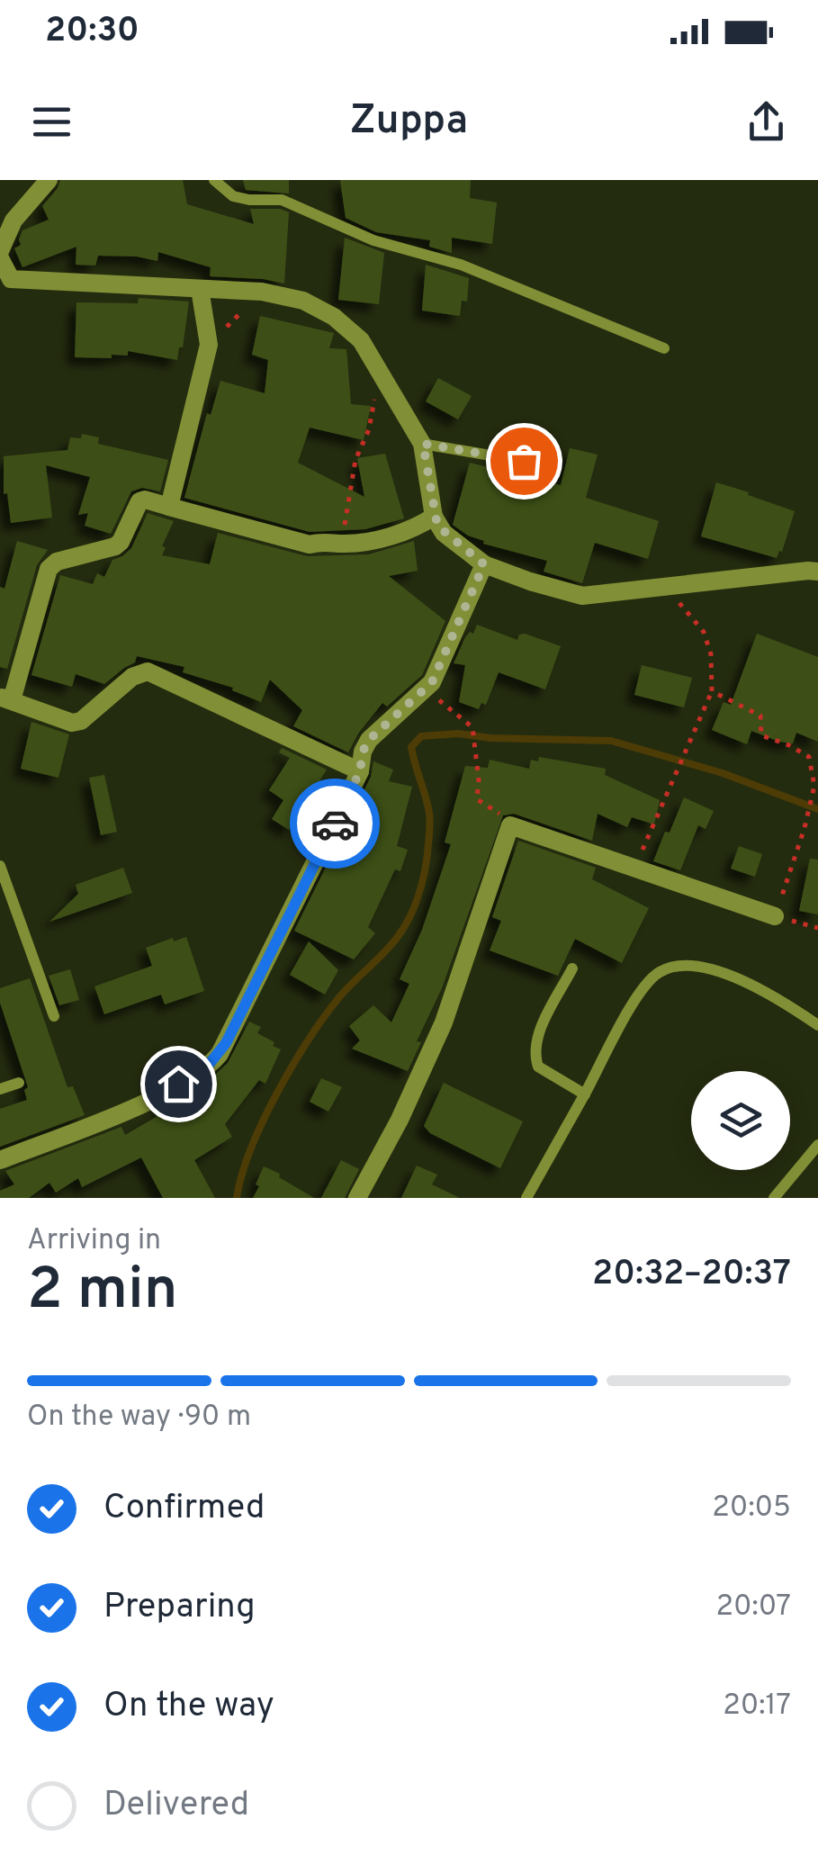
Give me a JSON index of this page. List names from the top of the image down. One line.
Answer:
{"page":{"status":"20:30","header":"Zuppa","heading":["2 min","Arriving in","20:32–20:37"],"bar":"On the way · 90 m","list":[["Confirmed","20:05"],["Preparing","20:07"],["On the way","20:17"],"Delivered"]}}
